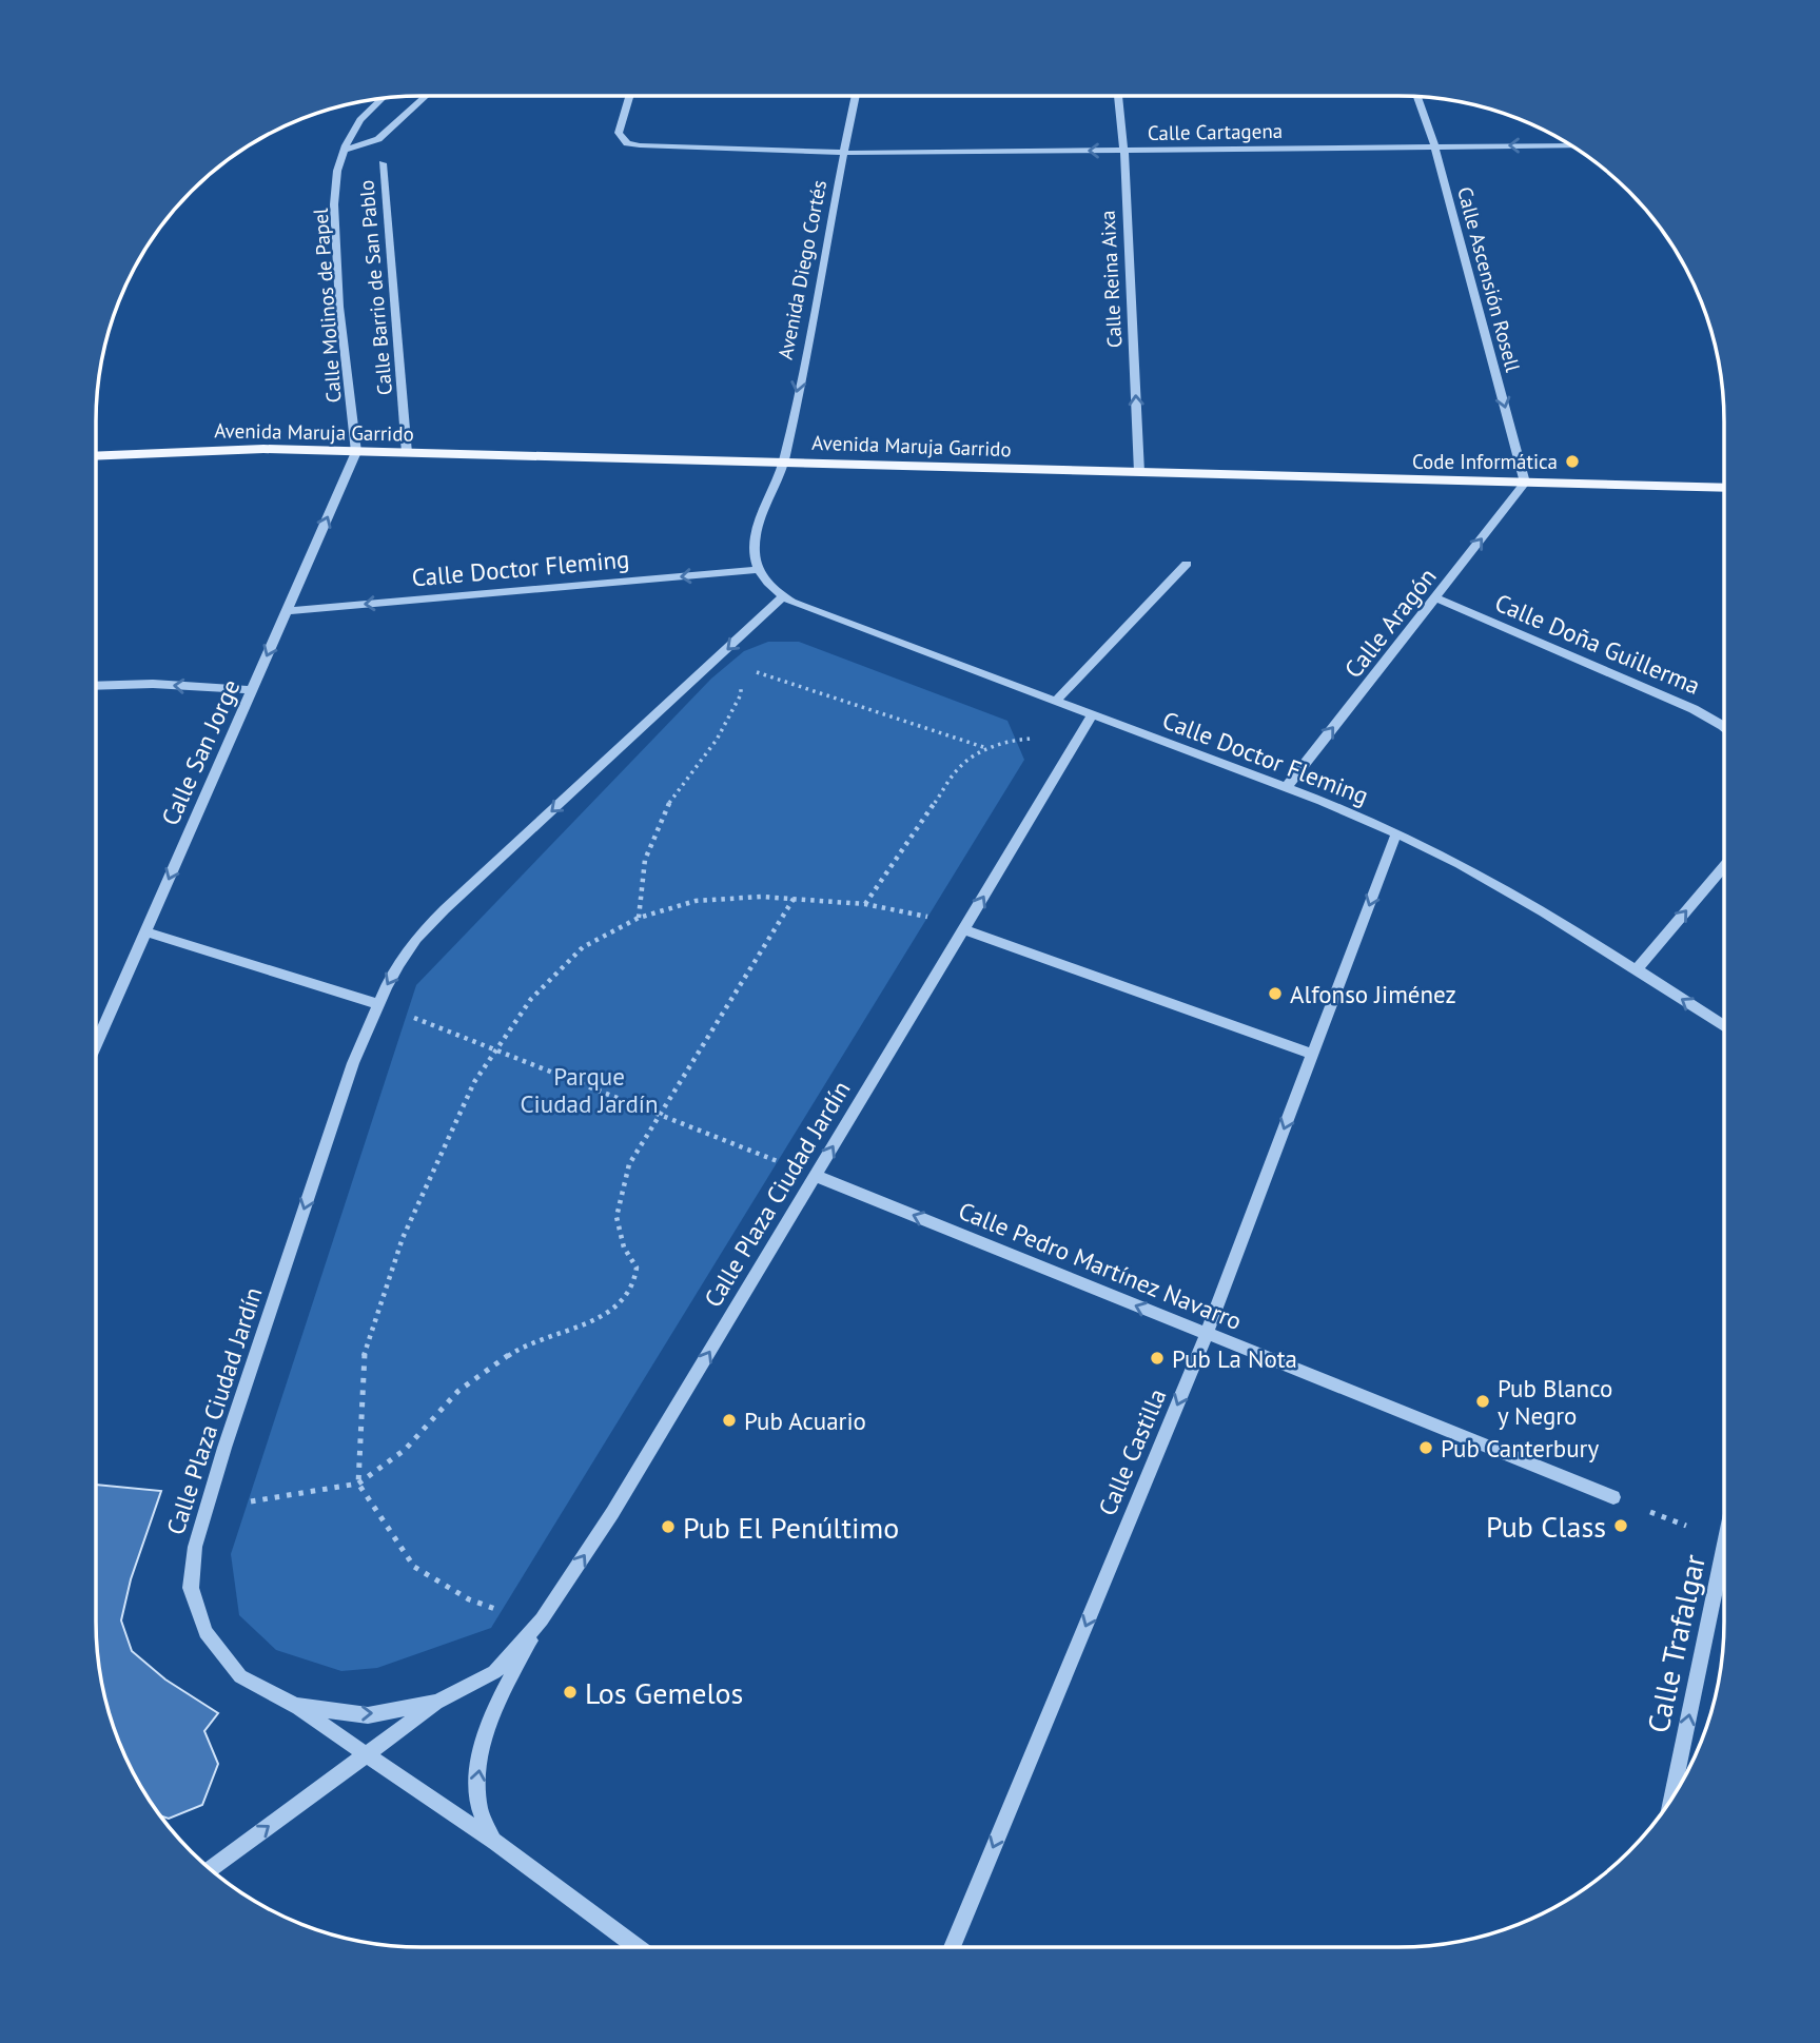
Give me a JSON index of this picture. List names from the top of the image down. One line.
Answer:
{"streets":{"main road":["Avenida Maruja Garrido"],"street":["Calle Cartagena","Avenida Diego Cortés","Calle Reina Aixa","Calle Ascensión Rosell","Calle Barrio de San Pablo","Calle Molinos de Papel","Calle Doctor Fleming","Calle Aragón","Calle Doña Guillerma","Calle San Jorge","Calle Plaza Ciudad Jardín","Calle Pedro Martínez Navarro","Calle Castilla","Calle Trafalgar"]},"crossings":[["Calle Cartagena","Avenida Diego Cortés"],["Calle Cartagena","Calle Reina Aixa"],["Calle Cartagena","Calle Ascensión Rosell"],["Avenida Diego Cortés","Avenida Maruja Garrido"],["Calle Reina Aixa","Avenida Maruja Garrido"],["Calle Ascensión Rosell","Avenida Maruja Garrido"],["Calle Ascensión Rosell","Calle Aragón"],["Calle Barrio de San Pablo","Calle Molinos de Papel"],["Calle Barrio de San Pablo","Avenida Maruja Garrido"],["Calle Molinos de Papel","Avenida Maruja Garrido"],["Calle Molinos de Papel","Calle San Jorge"],["Avenida Maruja Garrido","Calle Aragón"],["Avenida Maruja Garrido","Calle San Jorge"],["Calle Doctor Fleming","Calle Aragón"],["Calle Doctor Fleming","Calle San Jorge"],["Calle Doctor Fleming","Calle Plaza Ciudad Jardín"],["Calle Doctor Fleming","Calle Castilla"],["Calle Aragón","Calle Doña Guillerma"],["Calle Plaza Ciudad Jardín","Calle Pedro Martínez Navarro"],["Calle Pedro Martínez Navarro","Calle Castilla"]],"one_way":["Calle Cartagena","Avenida Diego Cortés","Calle Reina Aixa","Calle Ascensión Rosell","Calle Doctor Fleming","Calle Aragón","Calle Pedro Martínez Navarro","Calle Castilla","Calle Trafalgar"],"parks":["Parque Ciudad Jardín"],"places":["Code Informática","Alfonso Jiménez","Pub La Nota","Pub Blanco y Negro","Pub Acuario","Pub Canterbury","Pub Class","Pub El Penúltimo","Los Gemelos"]}
